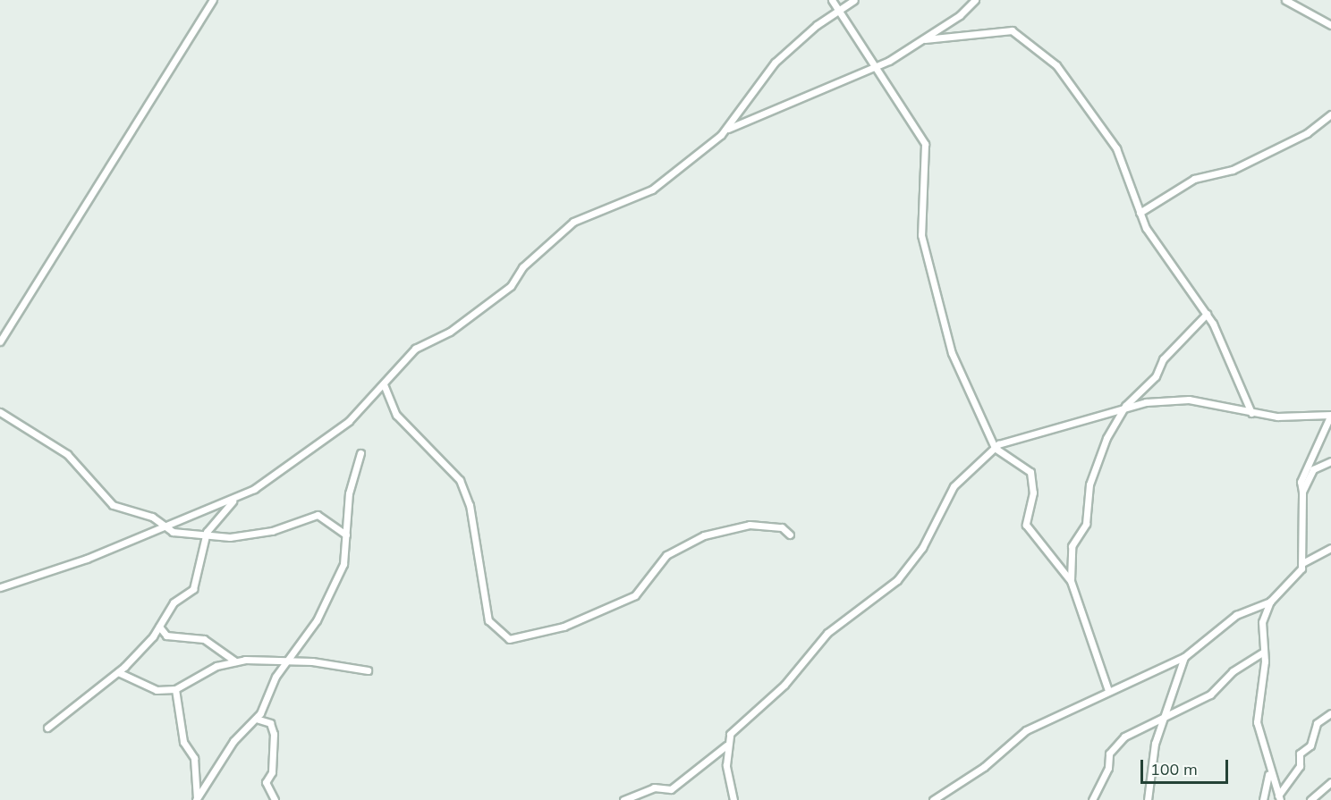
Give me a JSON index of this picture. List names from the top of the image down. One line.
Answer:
{"scale_bar":"100 m"}
